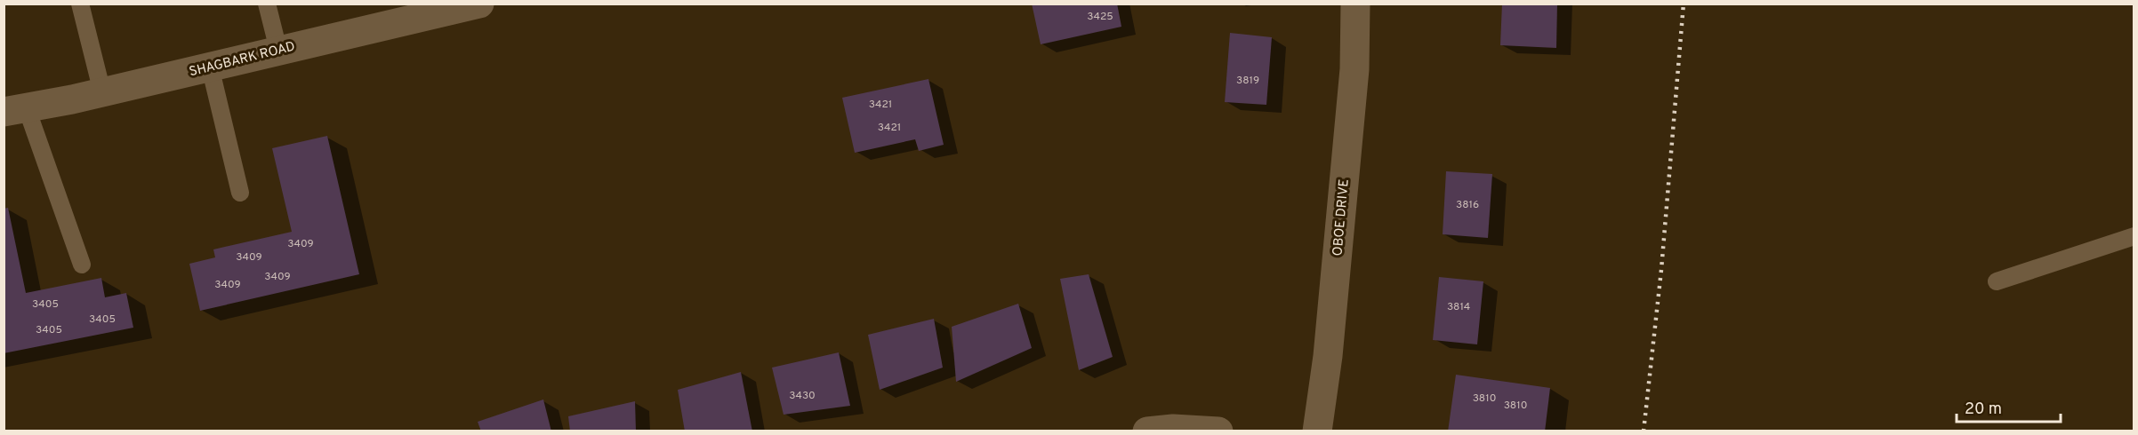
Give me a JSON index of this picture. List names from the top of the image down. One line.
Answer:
{"streets":{"street":["SHAGBARK ROAD","OBOE DRIVE"]},"house_numbers":["3425","3819","3421","3421","3816","3409","3409","3409","3409","3405","3814","3405","3405","3430","3810","3810"],"scale_bar":"20 m"}
